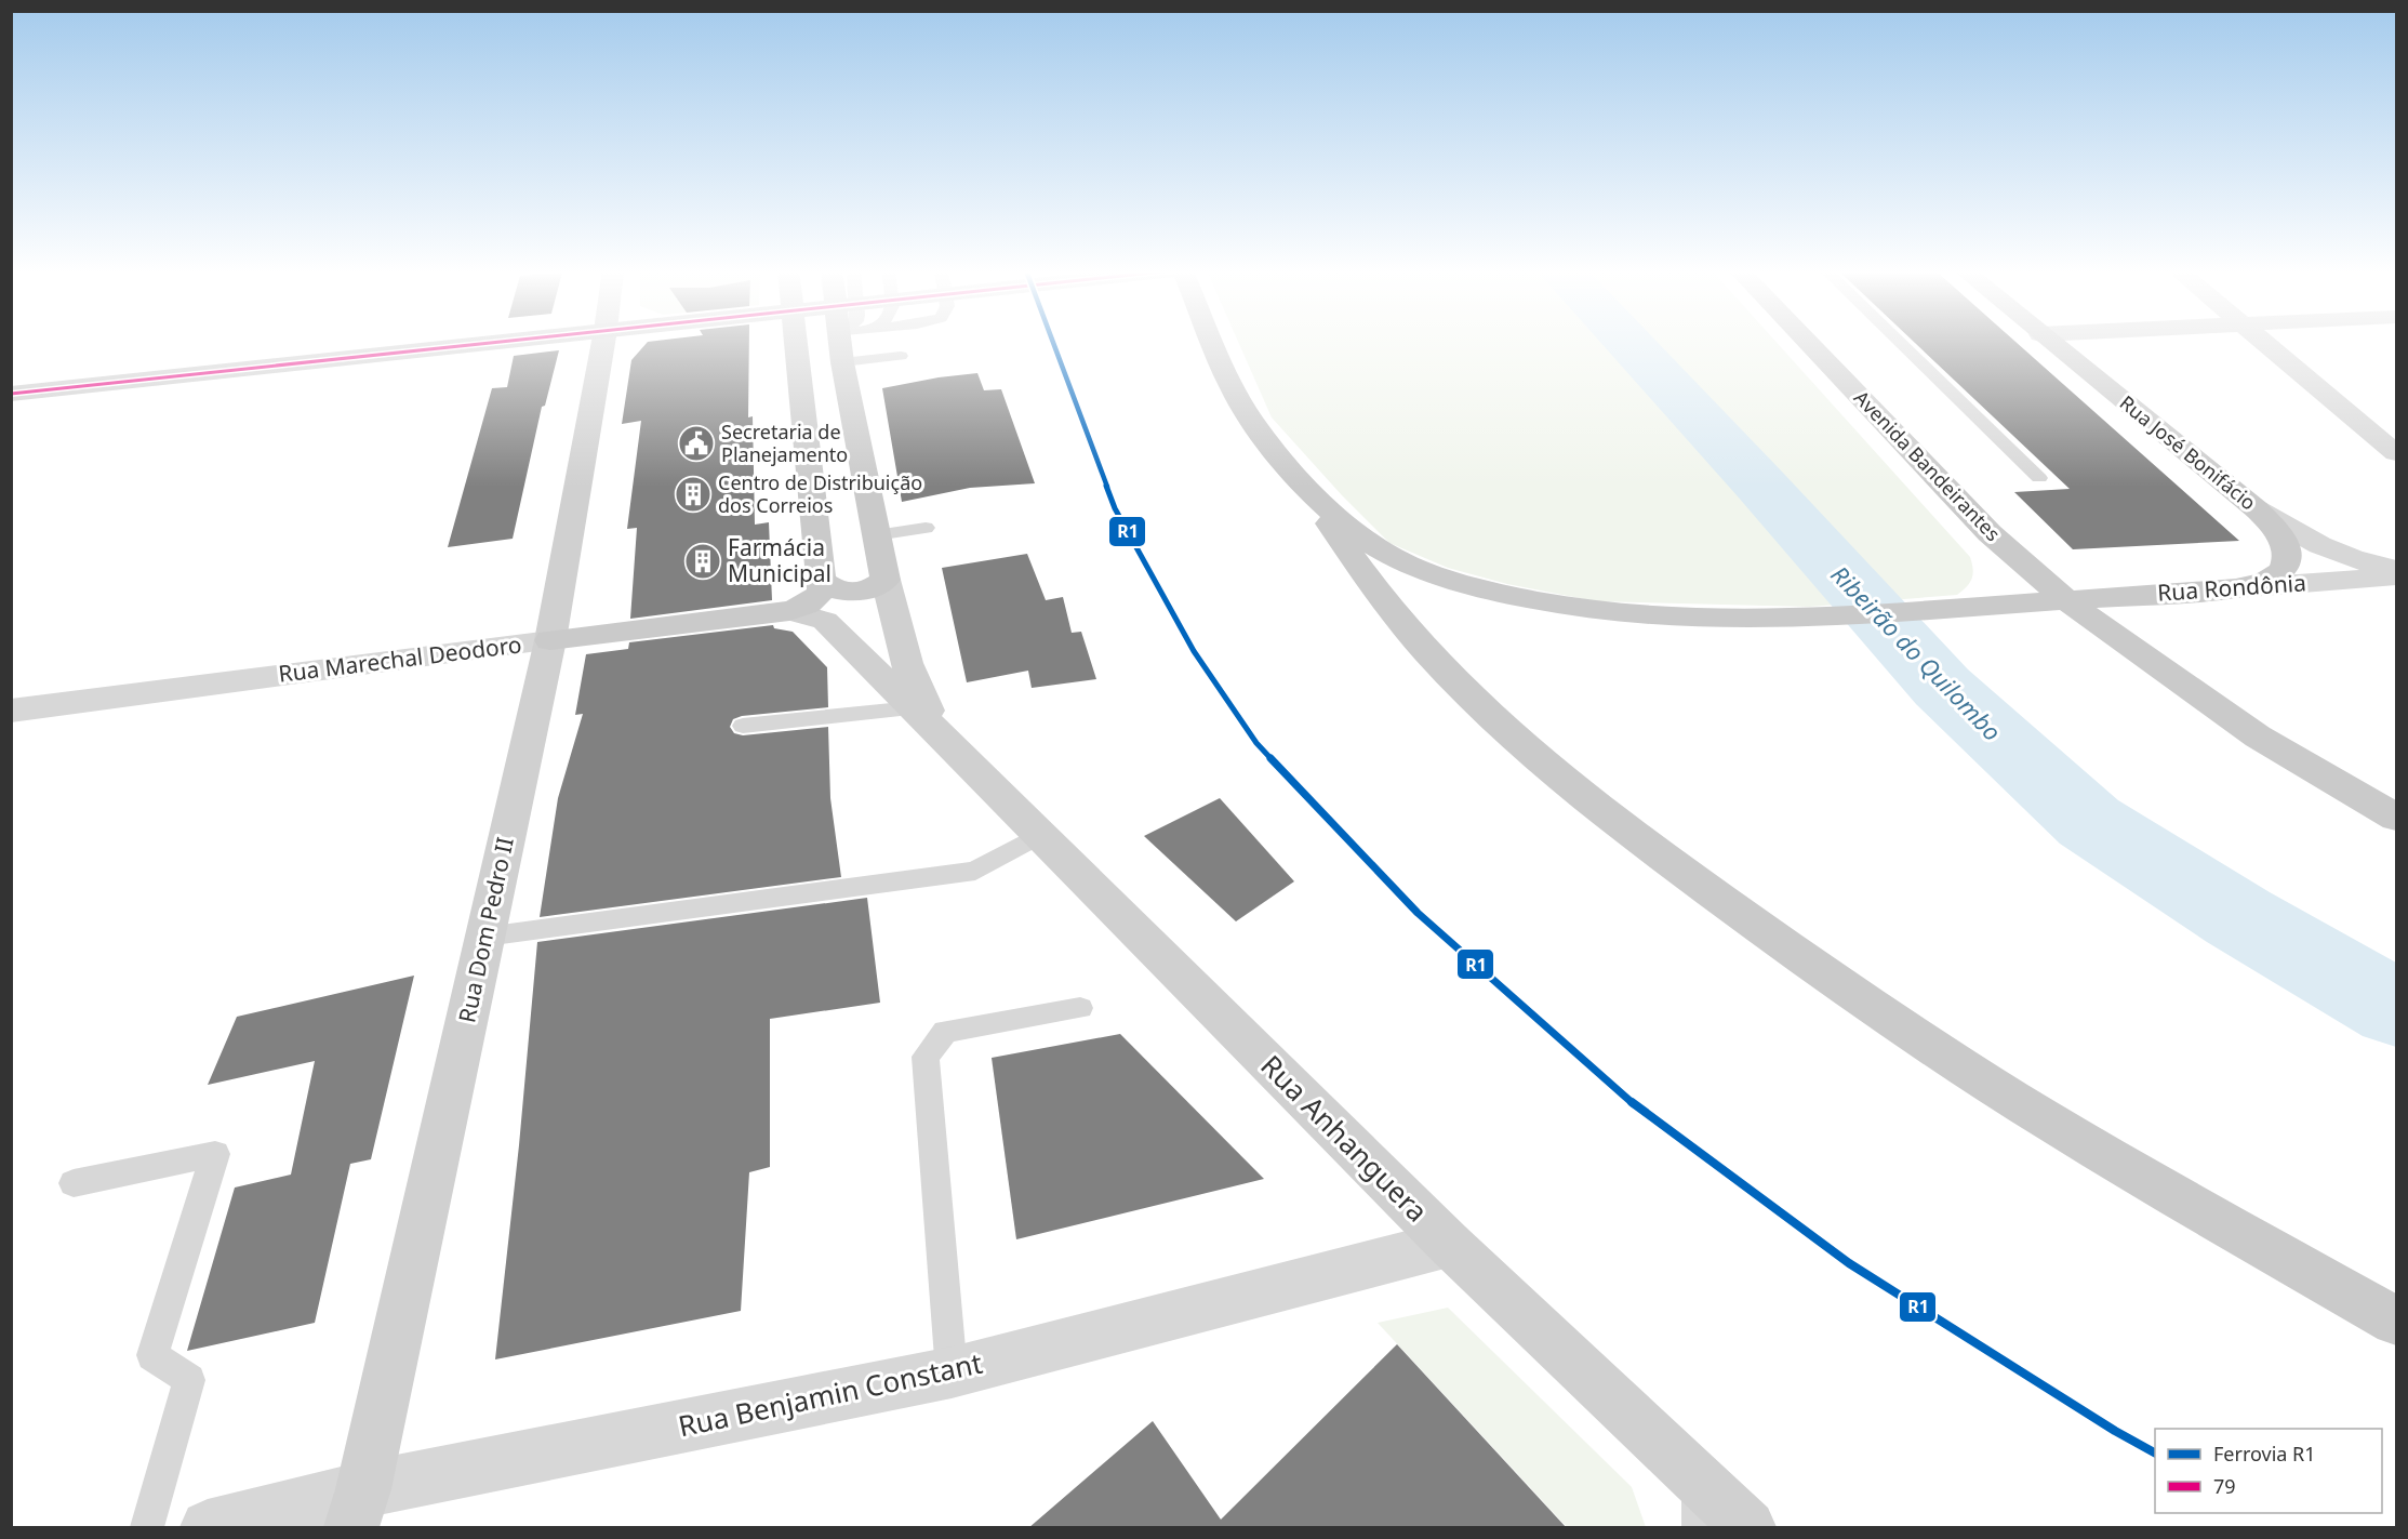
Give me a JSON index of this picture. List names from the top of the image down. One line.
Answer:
{"streets":{"main road":["Rua José Bonifácio","Avenida Bandeirantes","Rua Rondônia","Rua Marechal Deodoro","Rua Dom Pedro II","Rua Anhanguera"],"street":["Rua Benjamin Constant"]},"crossings":[["Rua José Bonifácio","Rua Rondônia"],["Avenida Bandeirantes","Rua Rondônia"],["Rua Marechal Deodoro","Rua Dom Pedro II"],["Rua Marechal Deodoro","Rua Anhanguera"],["Rua Dom Pedro II","Rua Benjamin Constant"],["Rua Anhanguera","Rua Benjamin Constant"]],"water":["Ribeirão do Quilombo"],"places":{"public building":["Secretaria de Planejamento"],"building":["Centro de Distribuição dos Correios","Farmácia Municipal"]},"lines":["rail line R1","transit line 79"],"legend":["Ferrovia R1","79"]}
